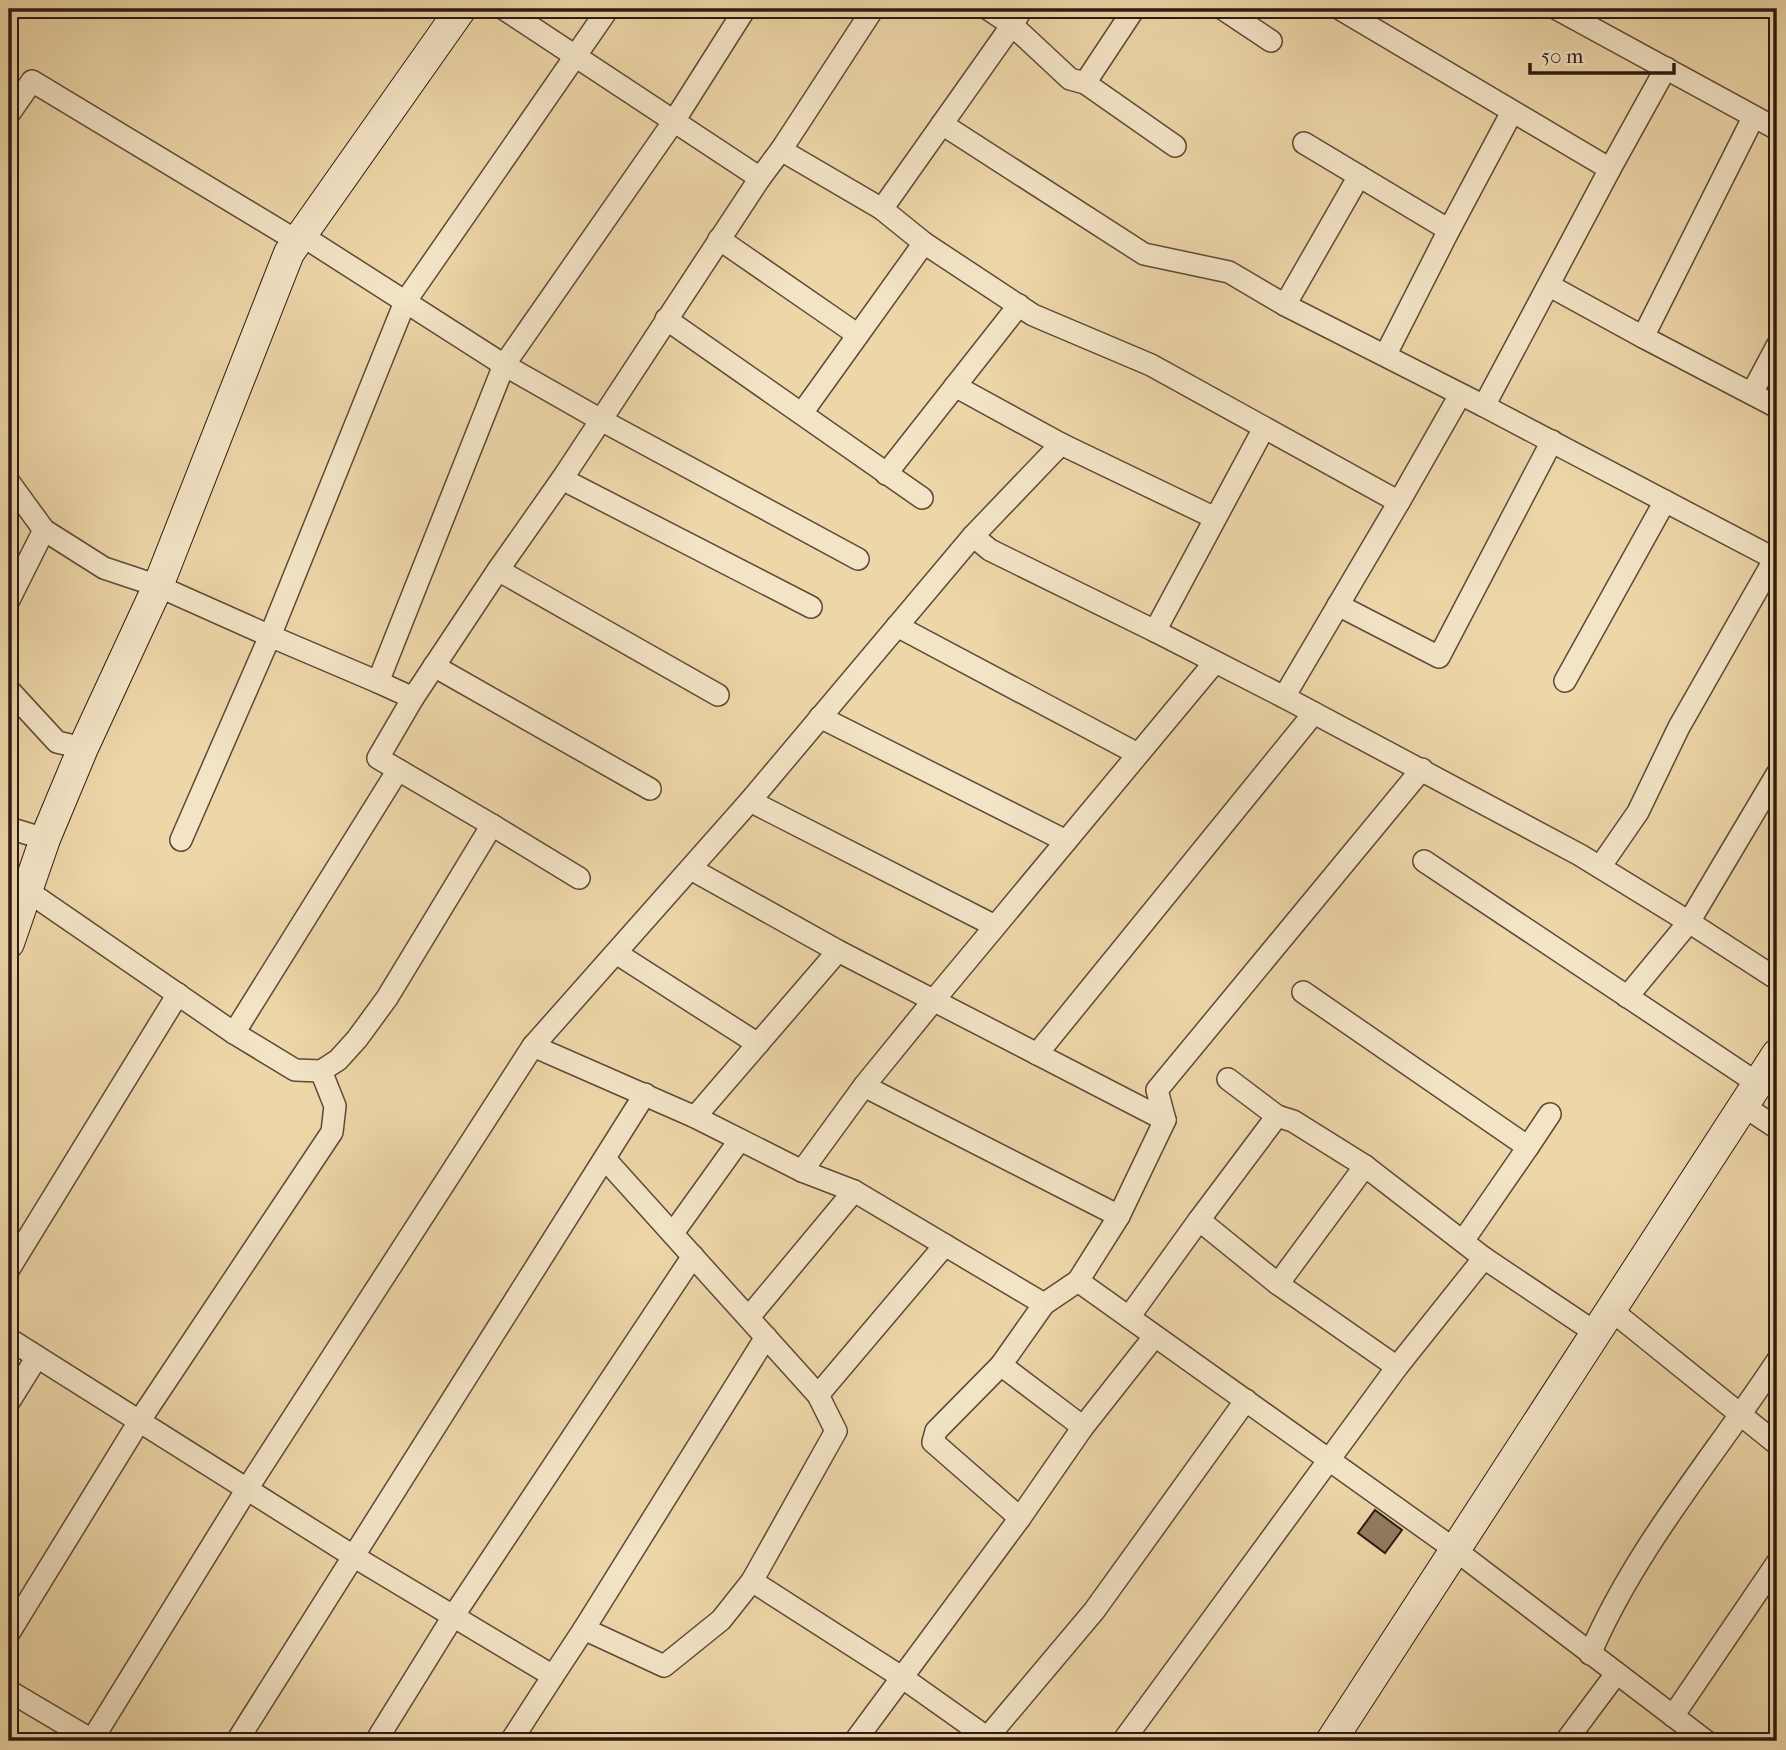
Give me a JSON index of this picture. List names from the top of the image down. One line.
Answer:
{"scale_bar":"50 m"}
